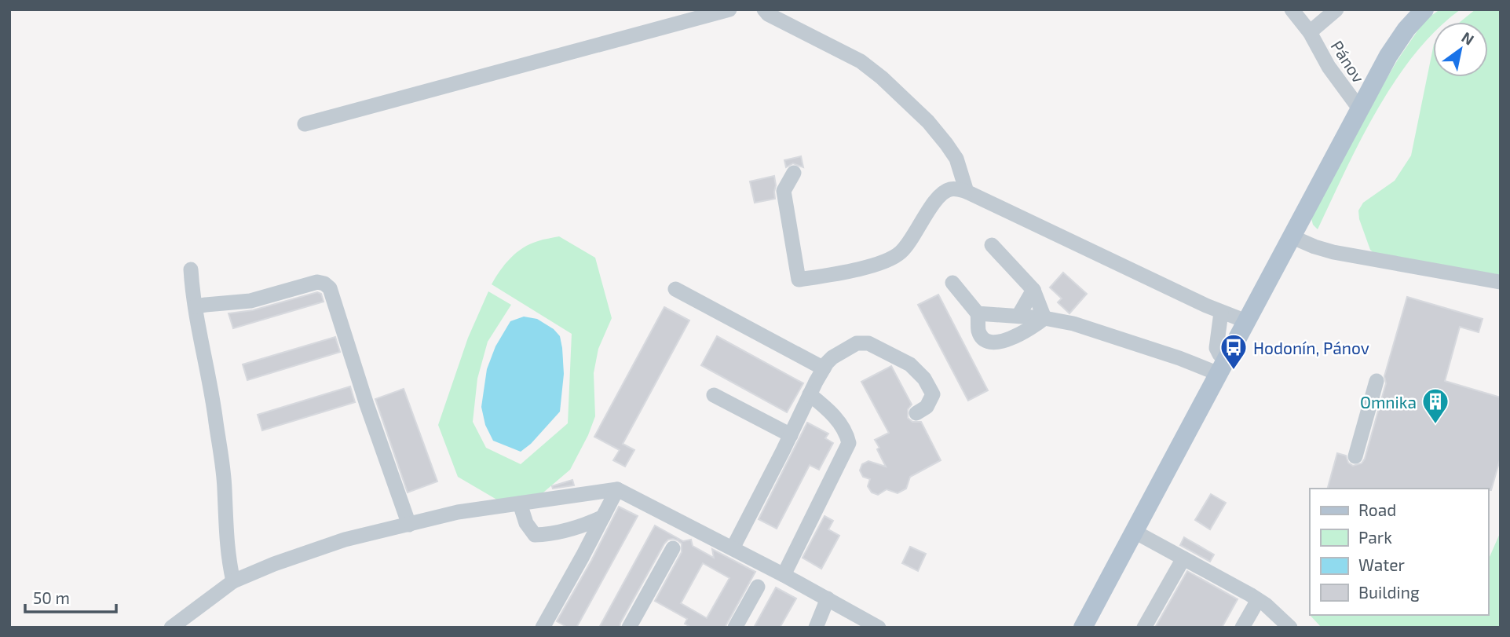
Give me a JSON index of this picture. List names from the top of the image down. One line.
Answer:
{"streets":{"street":["Pánov"]},"places":{"bus stop":["Hodonín, Pánov"],"building":["Omnika"]},"legend":["Road","Park","Water","Building"],"scale_bar":"50 m","north":"top right"}
